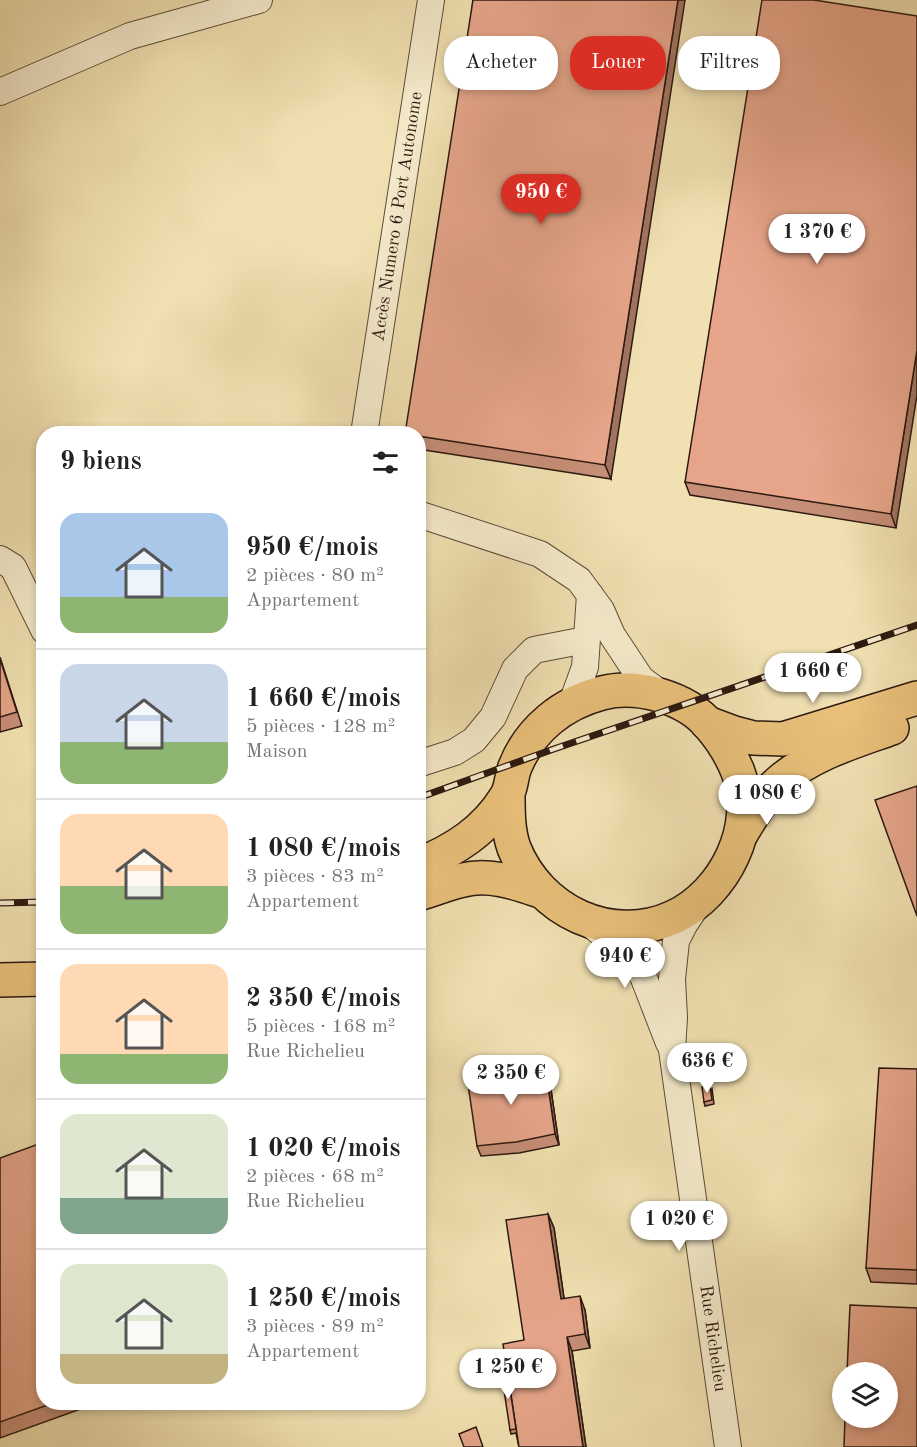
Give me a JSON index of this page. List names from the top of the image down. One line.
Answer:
{"streets":{"street":["Accès Numero 6 Port Autonome","Rue Richelieu"]},"page":{"chip":["Acheter","Louer","Filtres"],"price":["950 €","1 370 €","1 660 €","1 080 €","940 €","636 €","2 350 €","1 020 €","1 250 €"],"heading":"9 biens","list":[{"name":"950 €/mois","note":"2 pièces · 80 m² · Appartement"},{"name":"1 660 €/mois","note":"5 pièces · 128 m² · Maison"},{"name":"1 080 €/mois","note":"3 pièces · 83 m² · Appartement"},{"name":"2 350 €/mois","note":"5 pièces · 168 m² · Rue Richelieu"},{"name":"1 020 €/mois","note":"2 pièces · 68 m² · Rue Richelieu"},{"name":"1 250 €/mois","note":"3 pièces · 89 m² · Appartement"}]}}
